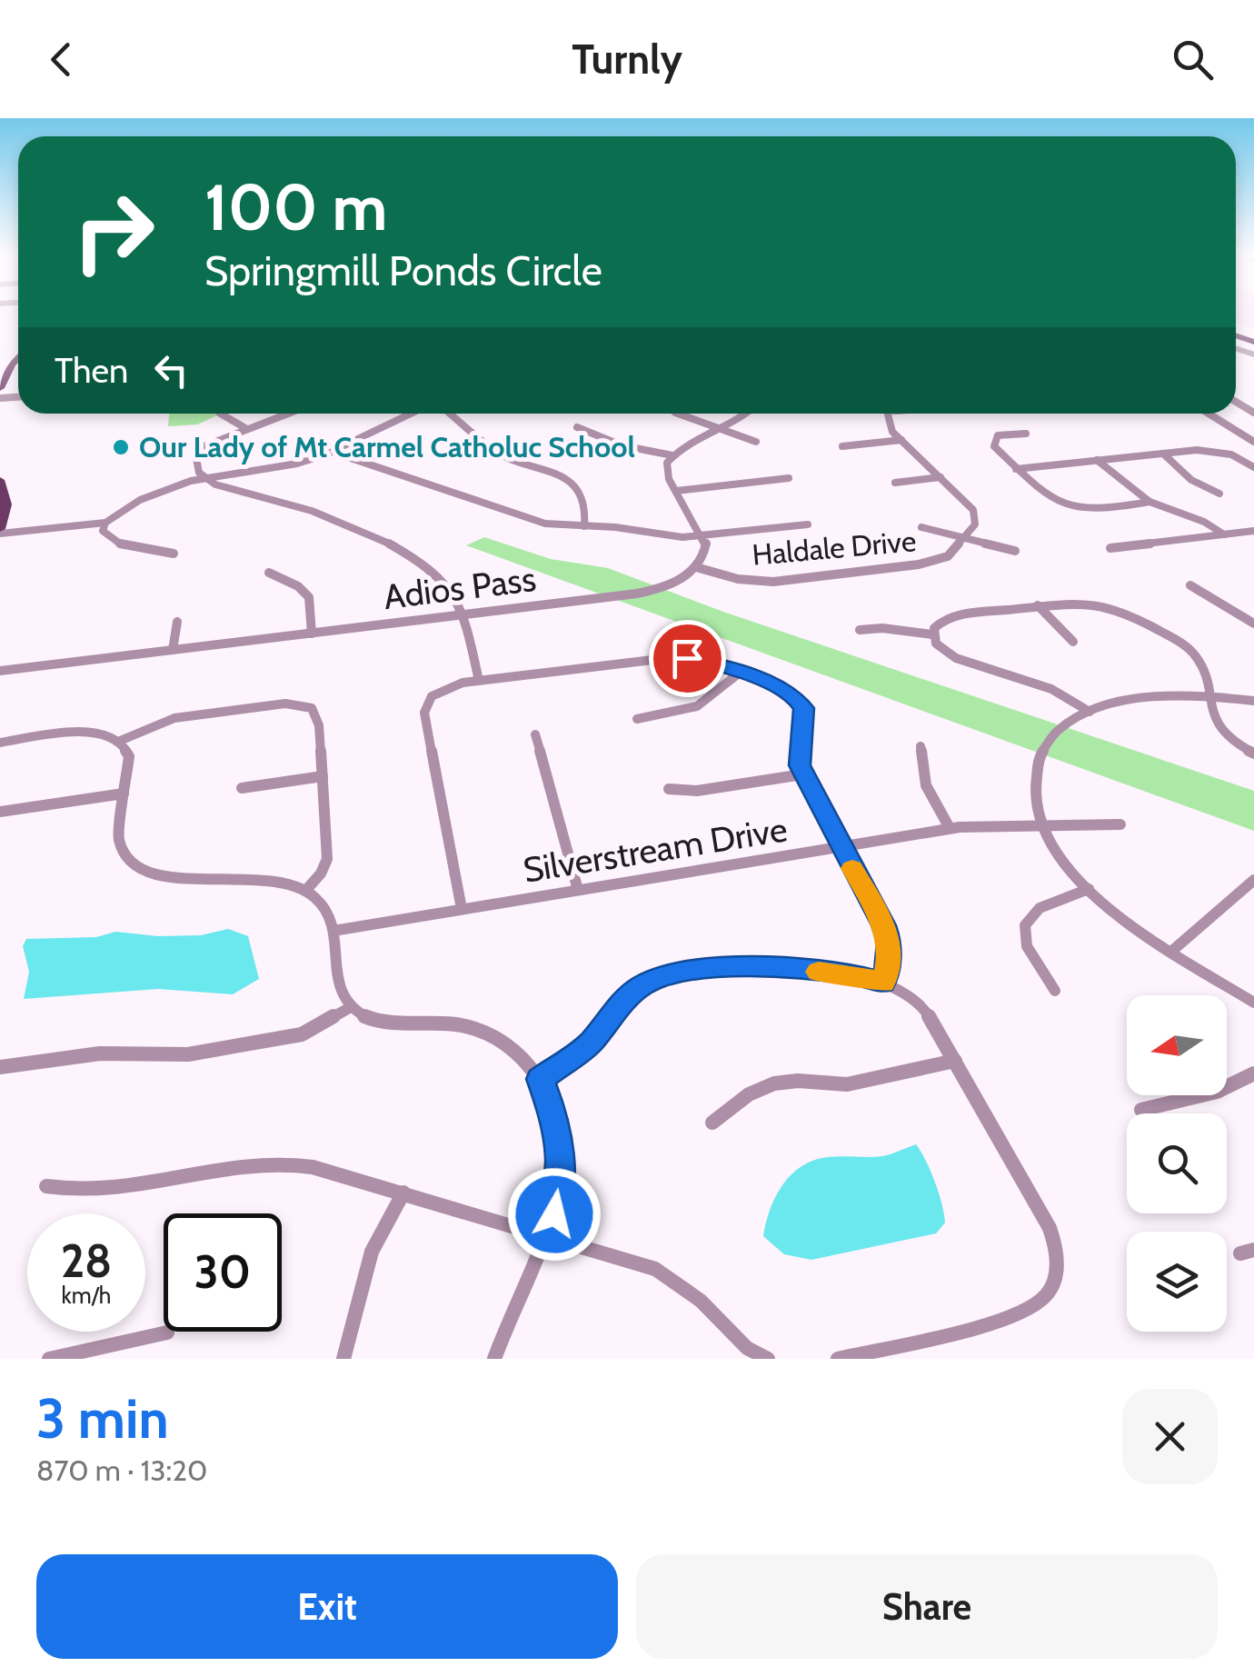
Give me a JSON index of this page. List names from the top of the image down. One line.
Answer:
{"streets":{"street":["Haldale Drive","Adios Pass","Silverstream Drive"]},"crossings":[["Haldale Drive","Adios Pass"]],"places":["Our Lady of Mt Carmel Catholuc School"],"north":"left","page":{"header":"Turnly","turn":["100 m","Springmill Ponds Circle"],"then":"Then","speed":"28 km/h","limit":"30","heading":["3 min","870 m · 13:20"],"buttons":["Exit","Share"]}}
